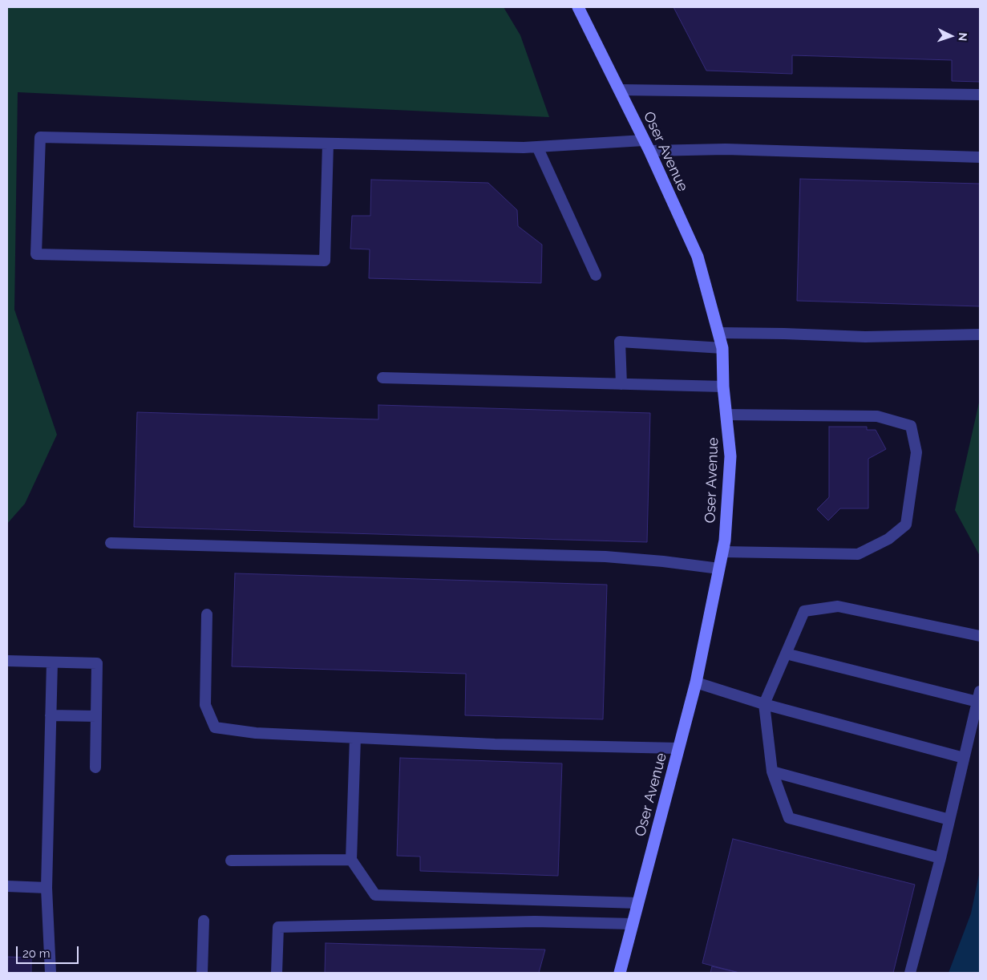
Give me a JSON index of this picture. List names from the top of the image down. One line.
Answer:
{"streets":{"street":["Oser Avenue"]},"scale_bar":"20 m","north":"right"}
